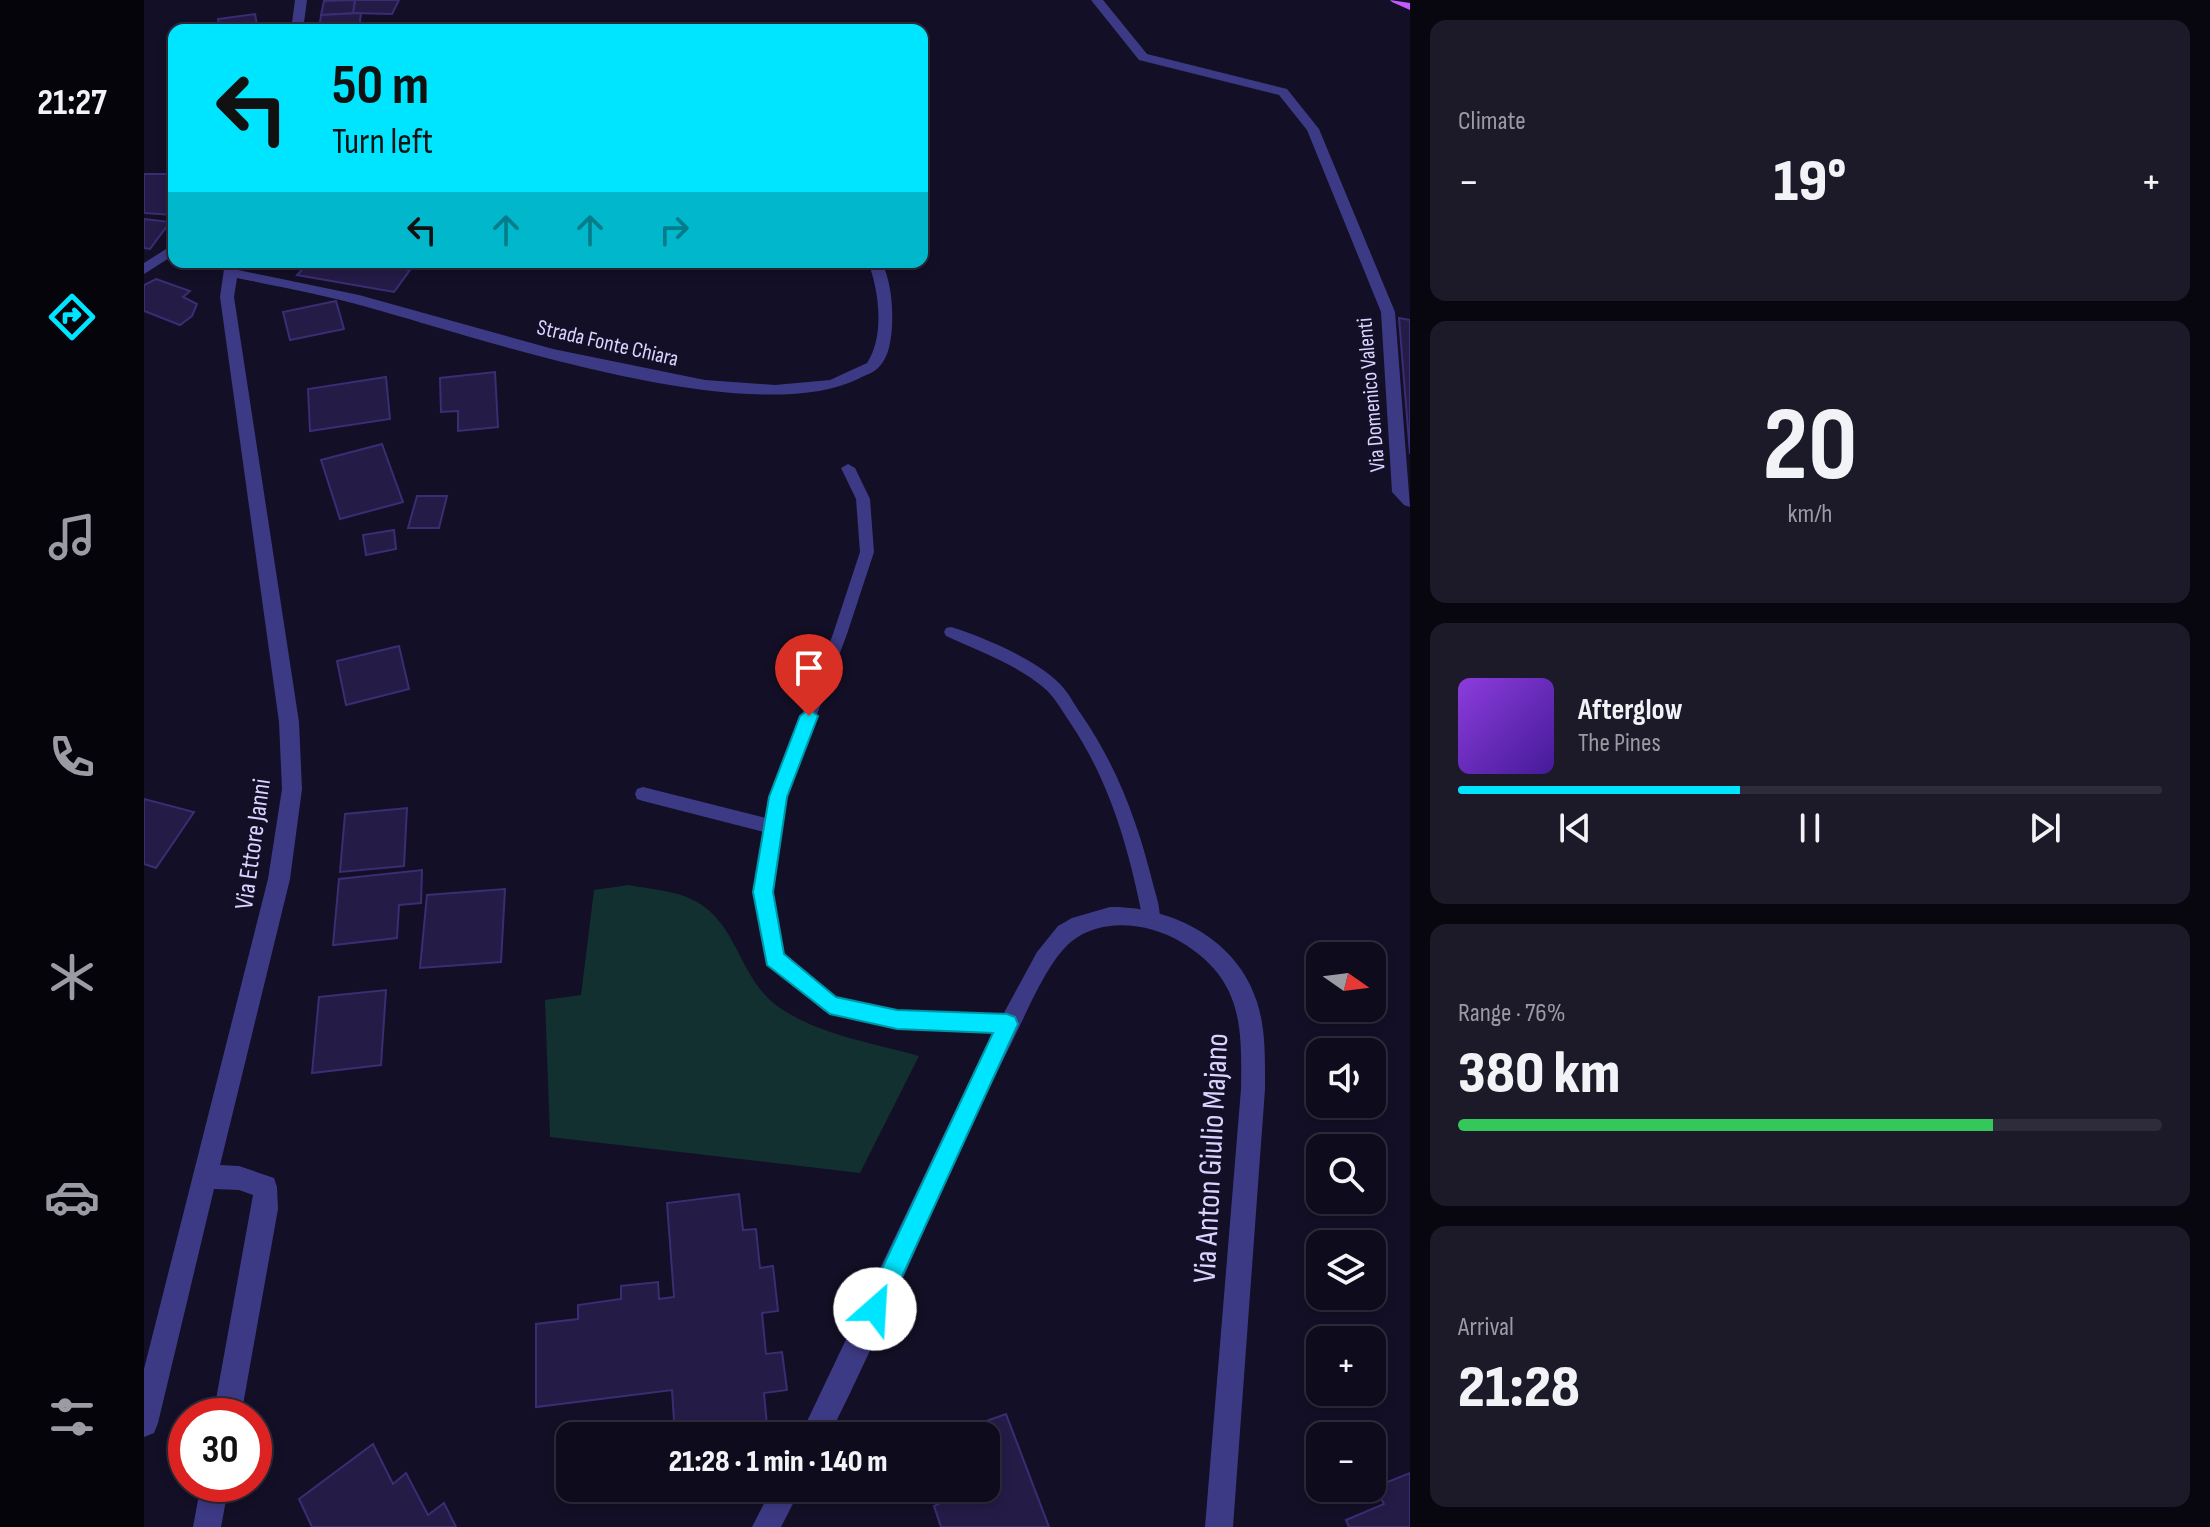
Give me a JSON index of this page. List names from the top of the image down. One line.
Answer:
{"streets":{"street":["Strada Fonte Chiara","Via Domenico Valenti","Via Ettore Janni","Via Anton Giulio Majano"]},"north":"right","page":{"tabs":"21:27","tile":["Climate",["20","km/h"],["Range · 76%","380 km"],["Arrival","21:28"]],"turn":["50 m","Turn left"],"heat":["−","19°","+"],"song":["Afterglow","The Pines"],"map_buttons":["+","−"],"limit":"30","trip":"21:28 · 1 min · 140 m"}}
